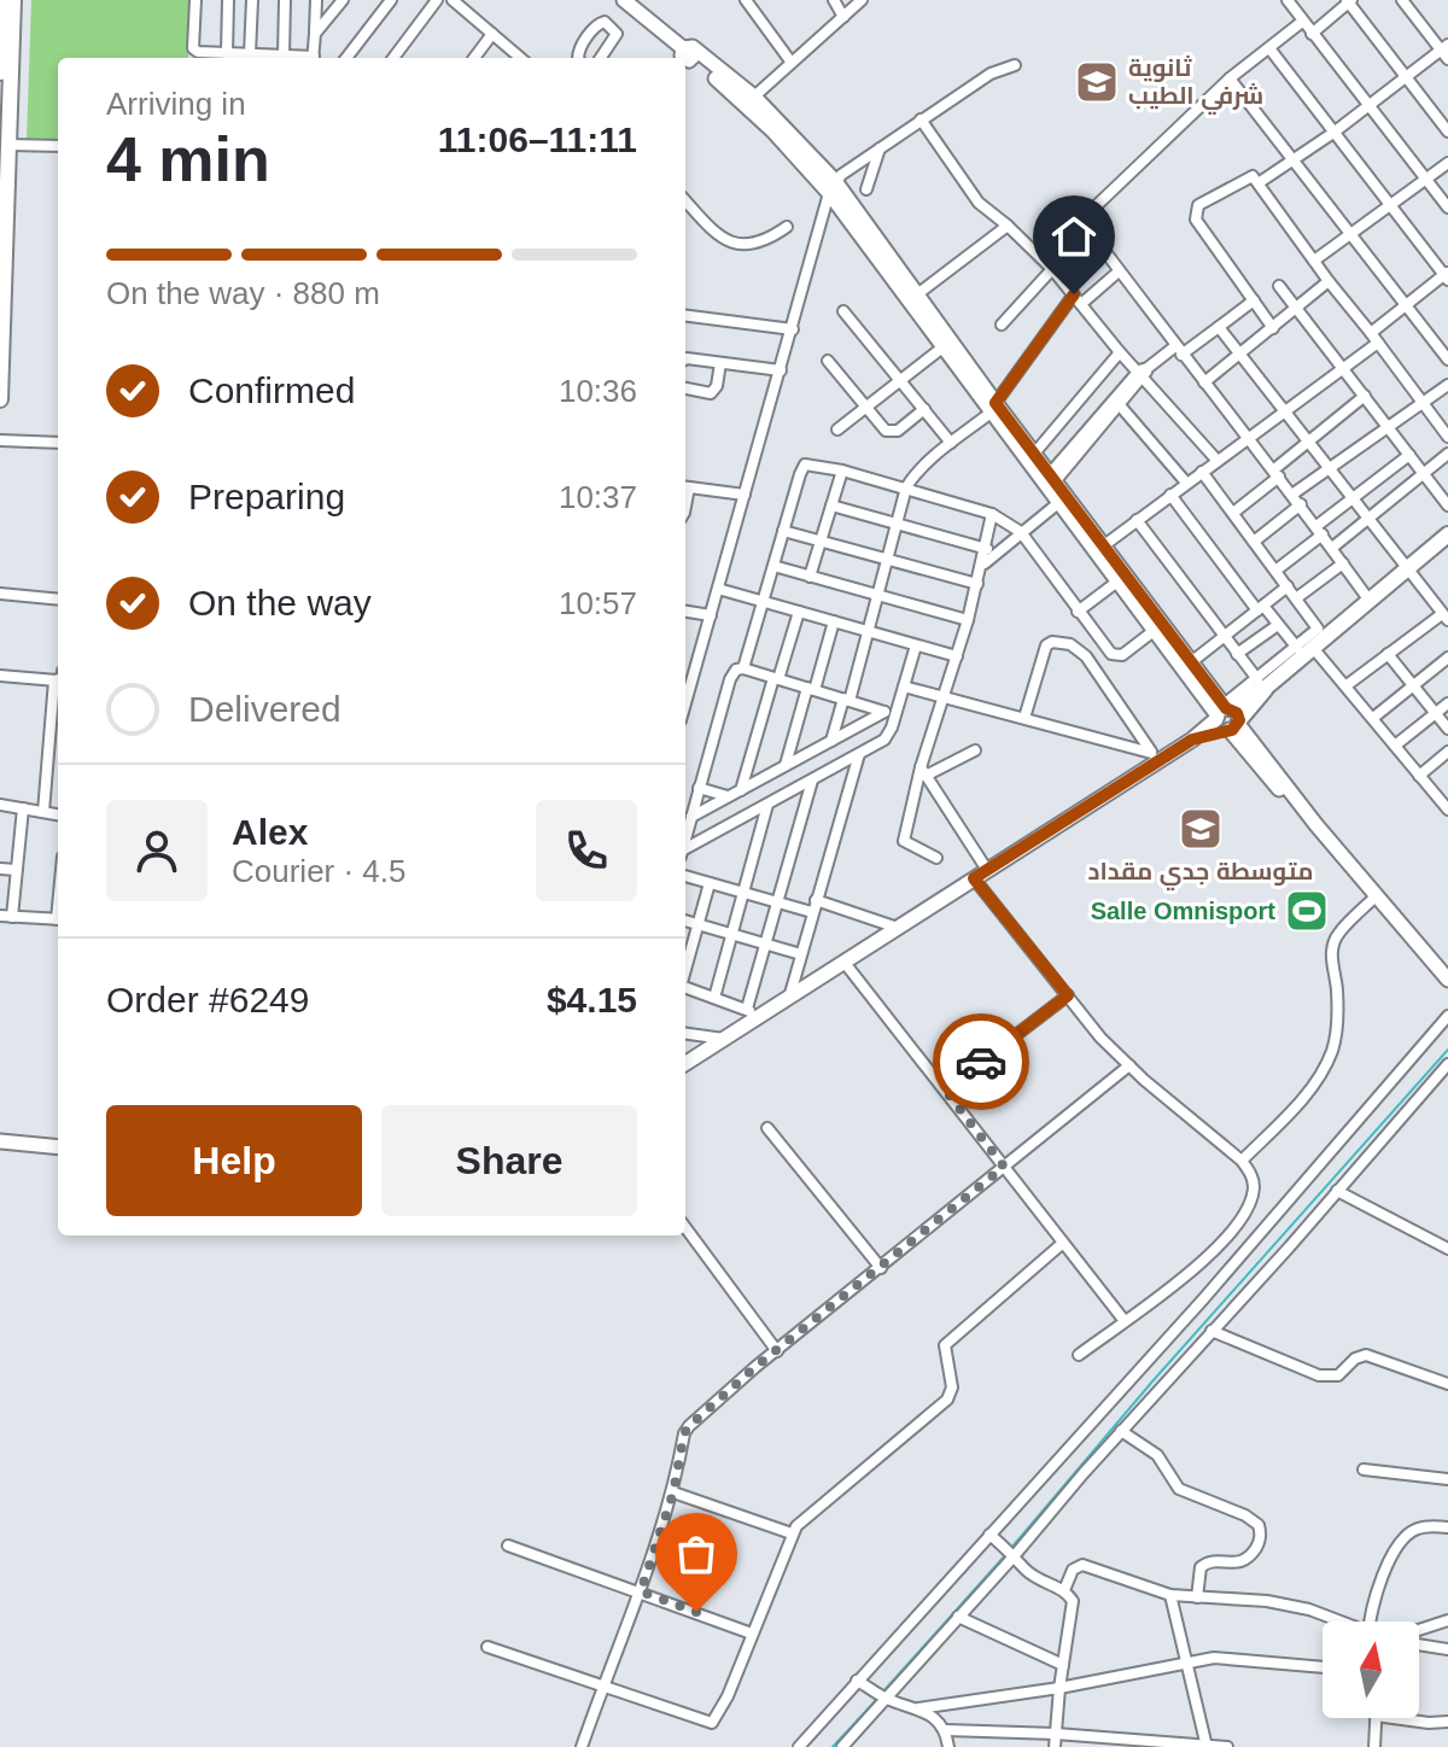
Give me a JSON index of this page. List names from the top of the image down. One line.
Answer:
{"places":{"school or university":["ثانوية شرفي الطيب","متوسطة جدي مقداد"],"sports":["Salle Omnisport"]},"north":"top","page":{"heading":["4 min","Arriving in","11:06–11:11"],"panel":["Alex","Courier · 4.5","Order #6249","$4.15"],"bar":"On the way · 880 m","list":[["Confirmed","10:36"],["Preparing","10:37"],["On the way","10:57"],"Delivered"],"buttons":["Help","Share"]}}
